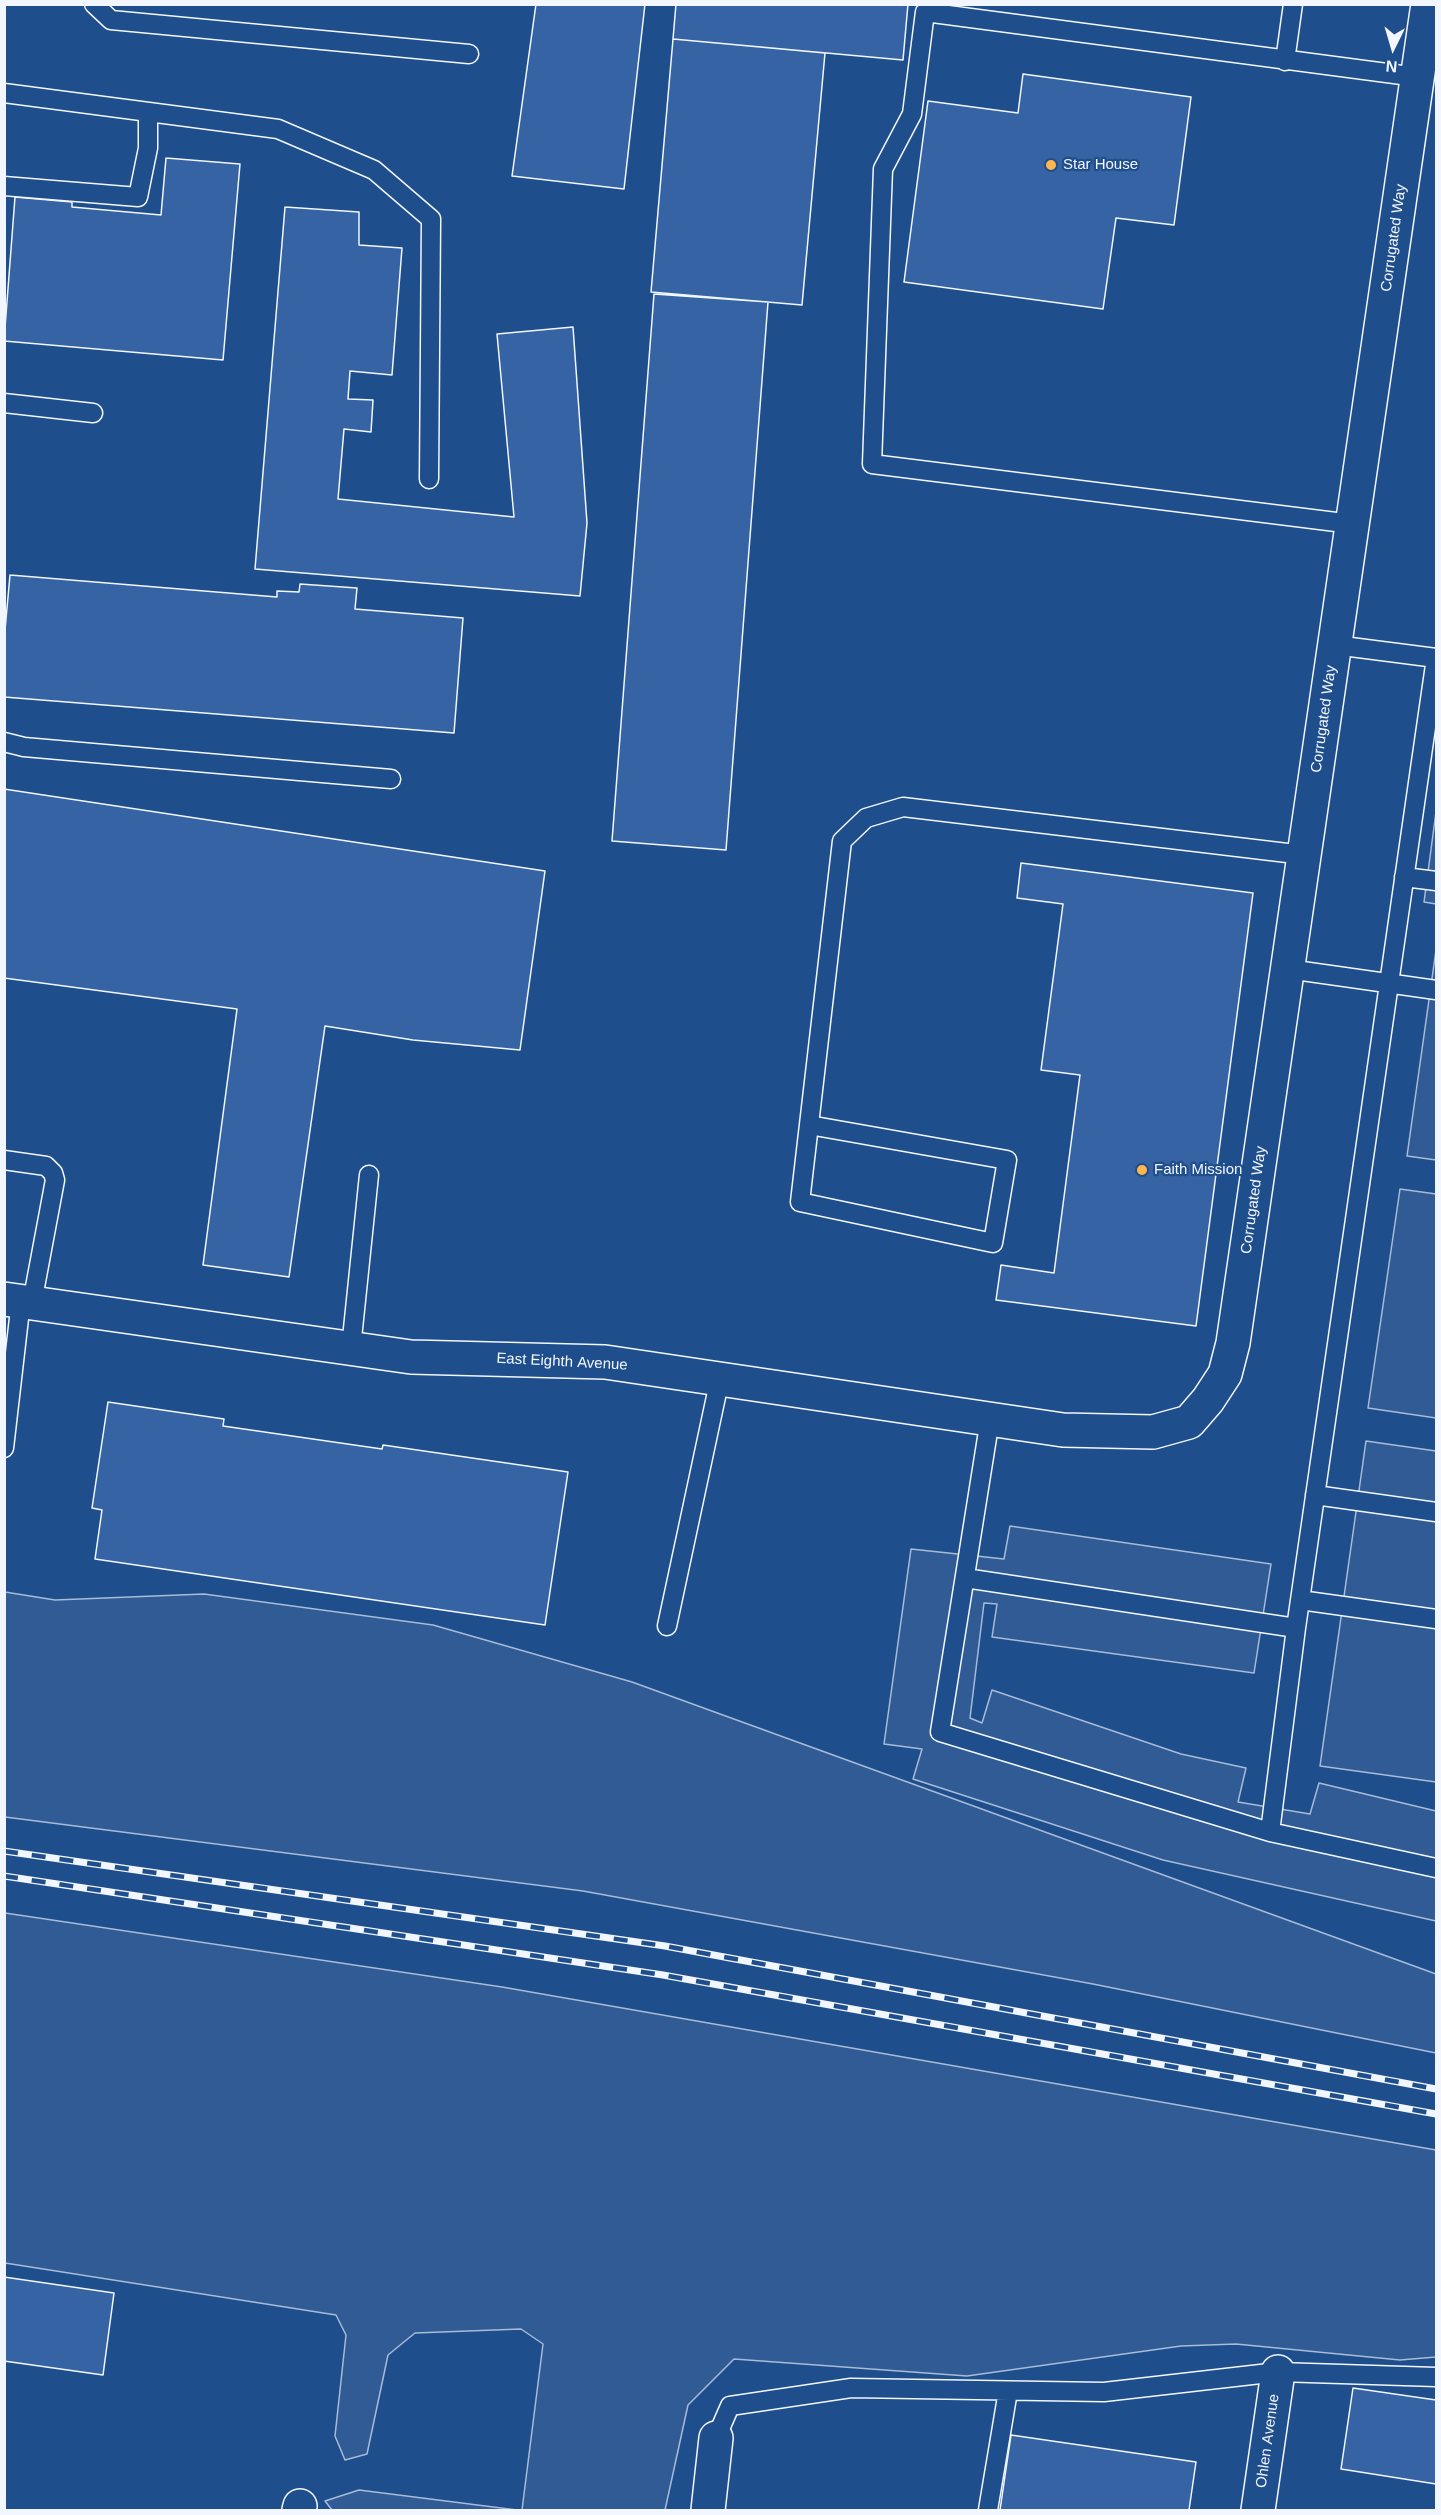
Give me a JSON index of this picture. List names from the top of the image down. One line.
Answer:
{"streets":{"street":["Corrugated Way","East Eighth Avenue","Ohlen Avenue"]},"crossings":[["Corrugated Way","East Eighth Avenue"]],"places":["Star House","Faith Mission"],"north":"bottom"}
